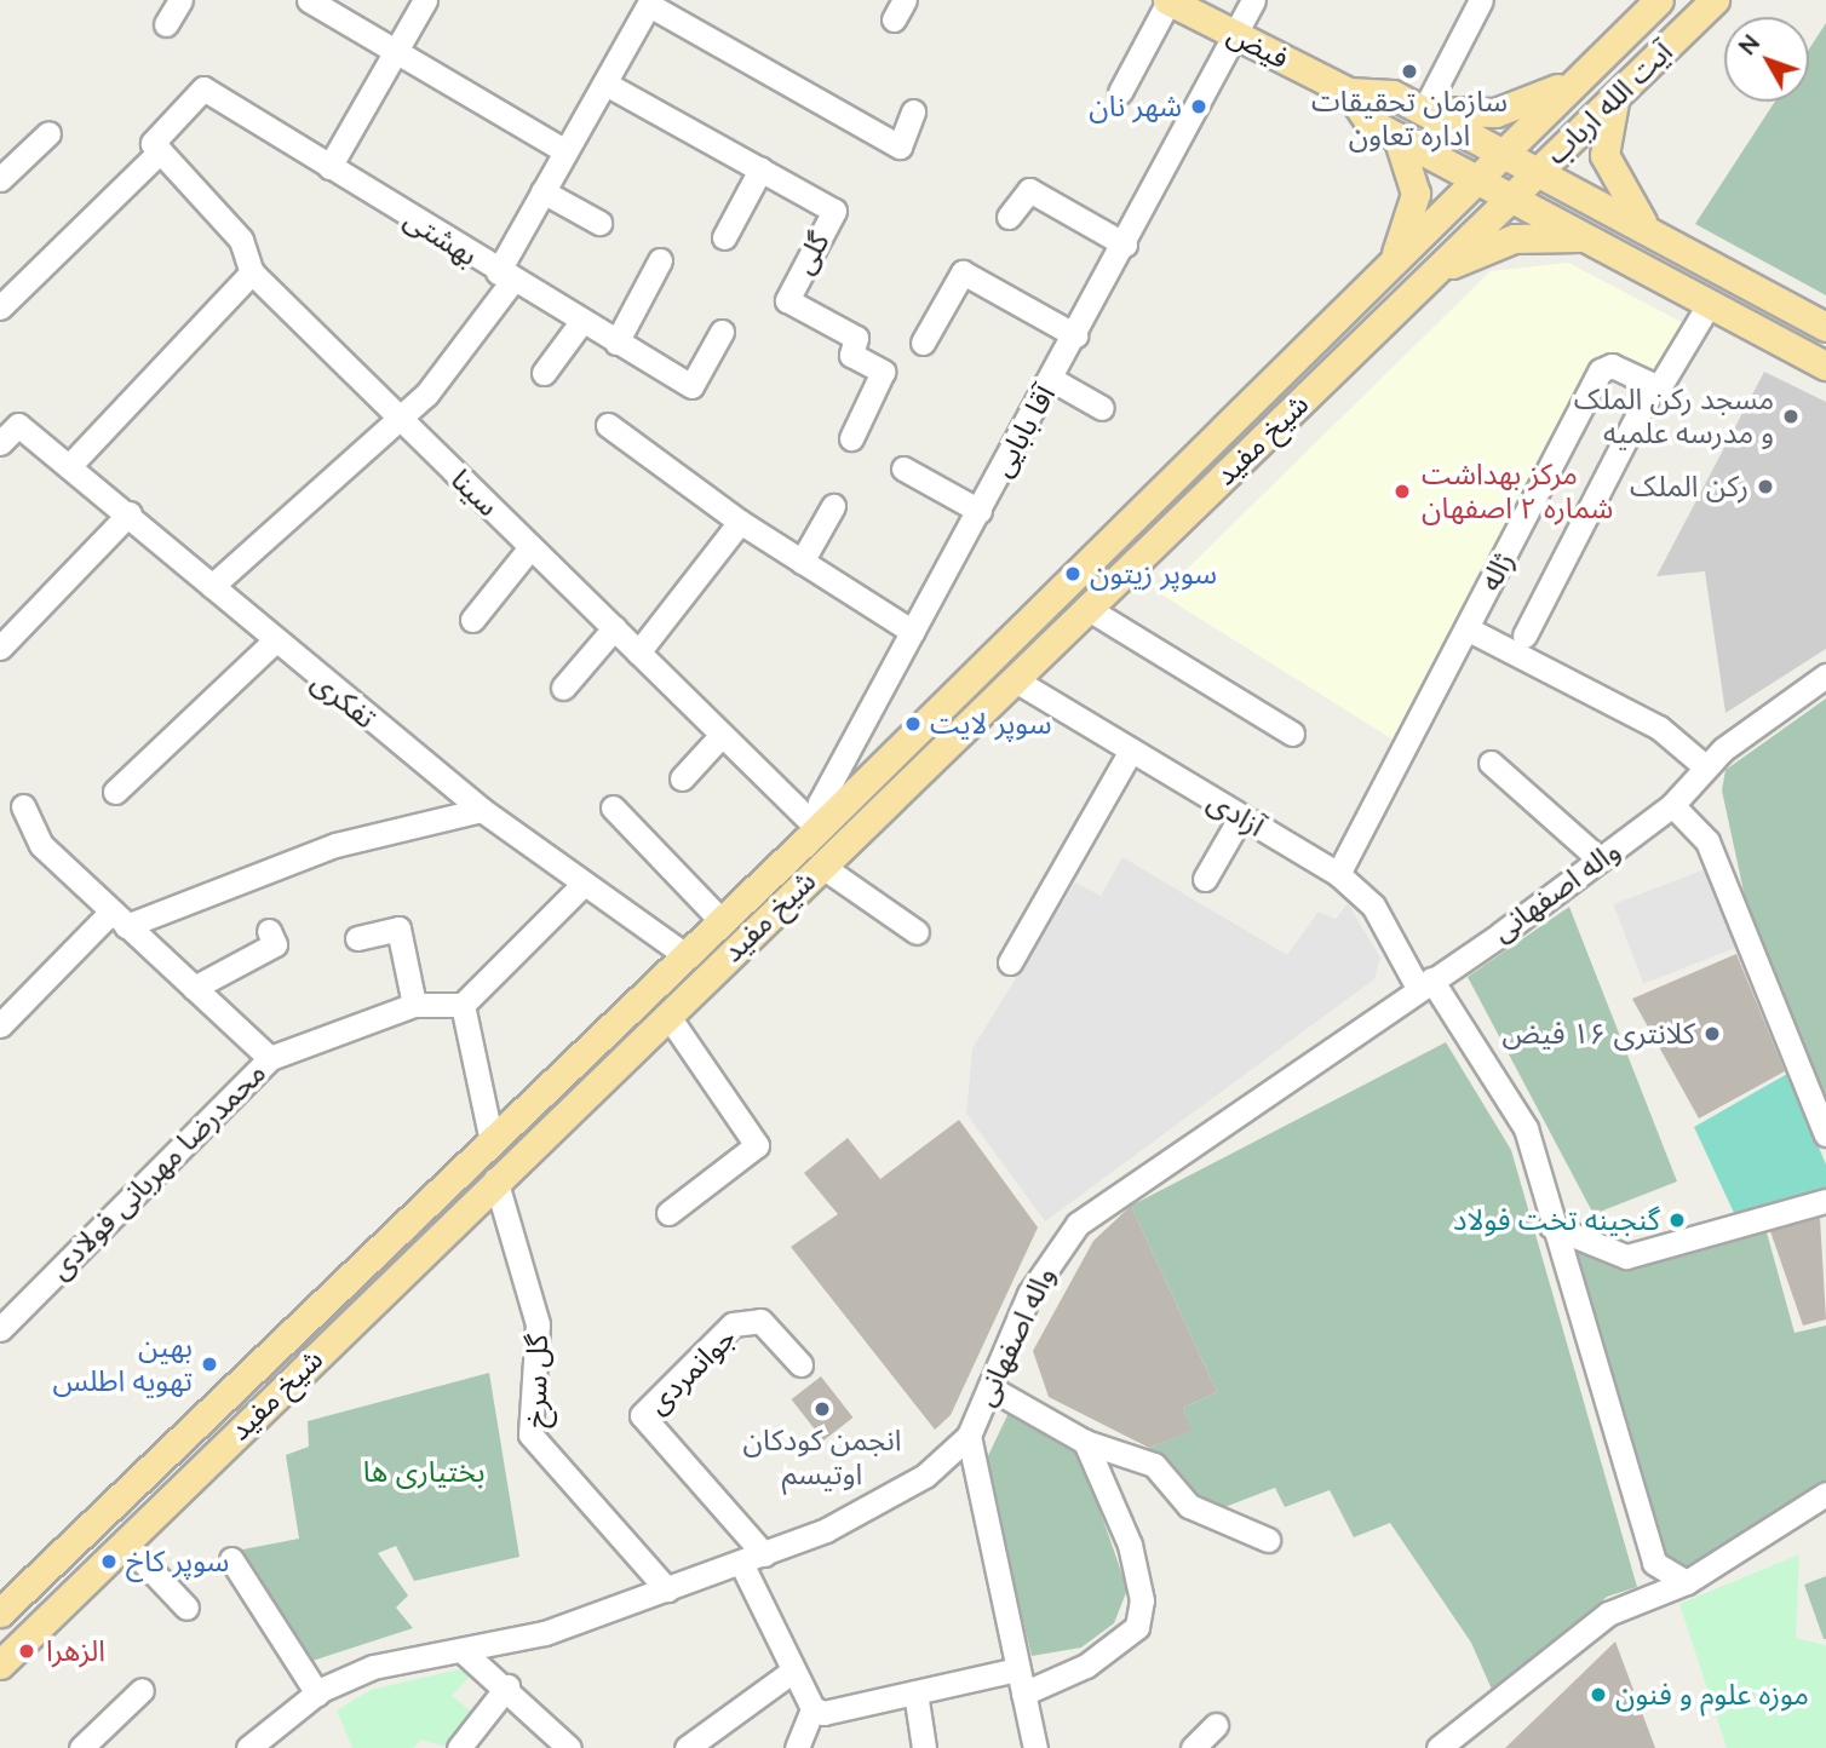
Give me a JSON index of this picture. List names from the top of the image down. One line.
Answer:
{"streets":{"main road":["فیض","آیت الله ارباب","شیخ مفید"],"street":["بهشتی","گلی","آقا بابایی","سینا","ژاله","تفکری","آزادی","واله اصفهانی","محمدرضا مهربانی فولادی","جوانمردی","گل سرخ"]},"crossings":[["فیض","آقا بابایی"],["آیت الله ارباب","شیخ مفید"],["بهشتی","سینا"],["آقا بابایی","شیخ مفید"],["آقا بابایی","سینا"],["شیخ مفید","سینا"],["شیخ مفید","تفکری"],["شیخ مفید","آزادی"],["شیخ مفید","گل سرخ"],["ژاله","آزادی"],["آزادی","واله اصفهانی"],["واله اصفهانی","جوانمردی"],["واله اصفهانی","گل سرخ"]],"parks":["بختیاری ها"],"places":["سازمان تحقیقات اداره تعاون","شهر نان","مسجد رکن الملک و مدرسه علمیه","رکن الملک","مرکز بهداشت شماره ۲ اصفهان","سوپر زیتون","سوپر لایت","کلانتری ۱۶ فیض","گنجینه تخت فولاد","بهین تهویه اطلس","انجمن کودکان اوتیسم","سوپر کاخ","الزهرا","موزه علوم و فنون"],"north":"top left"}
